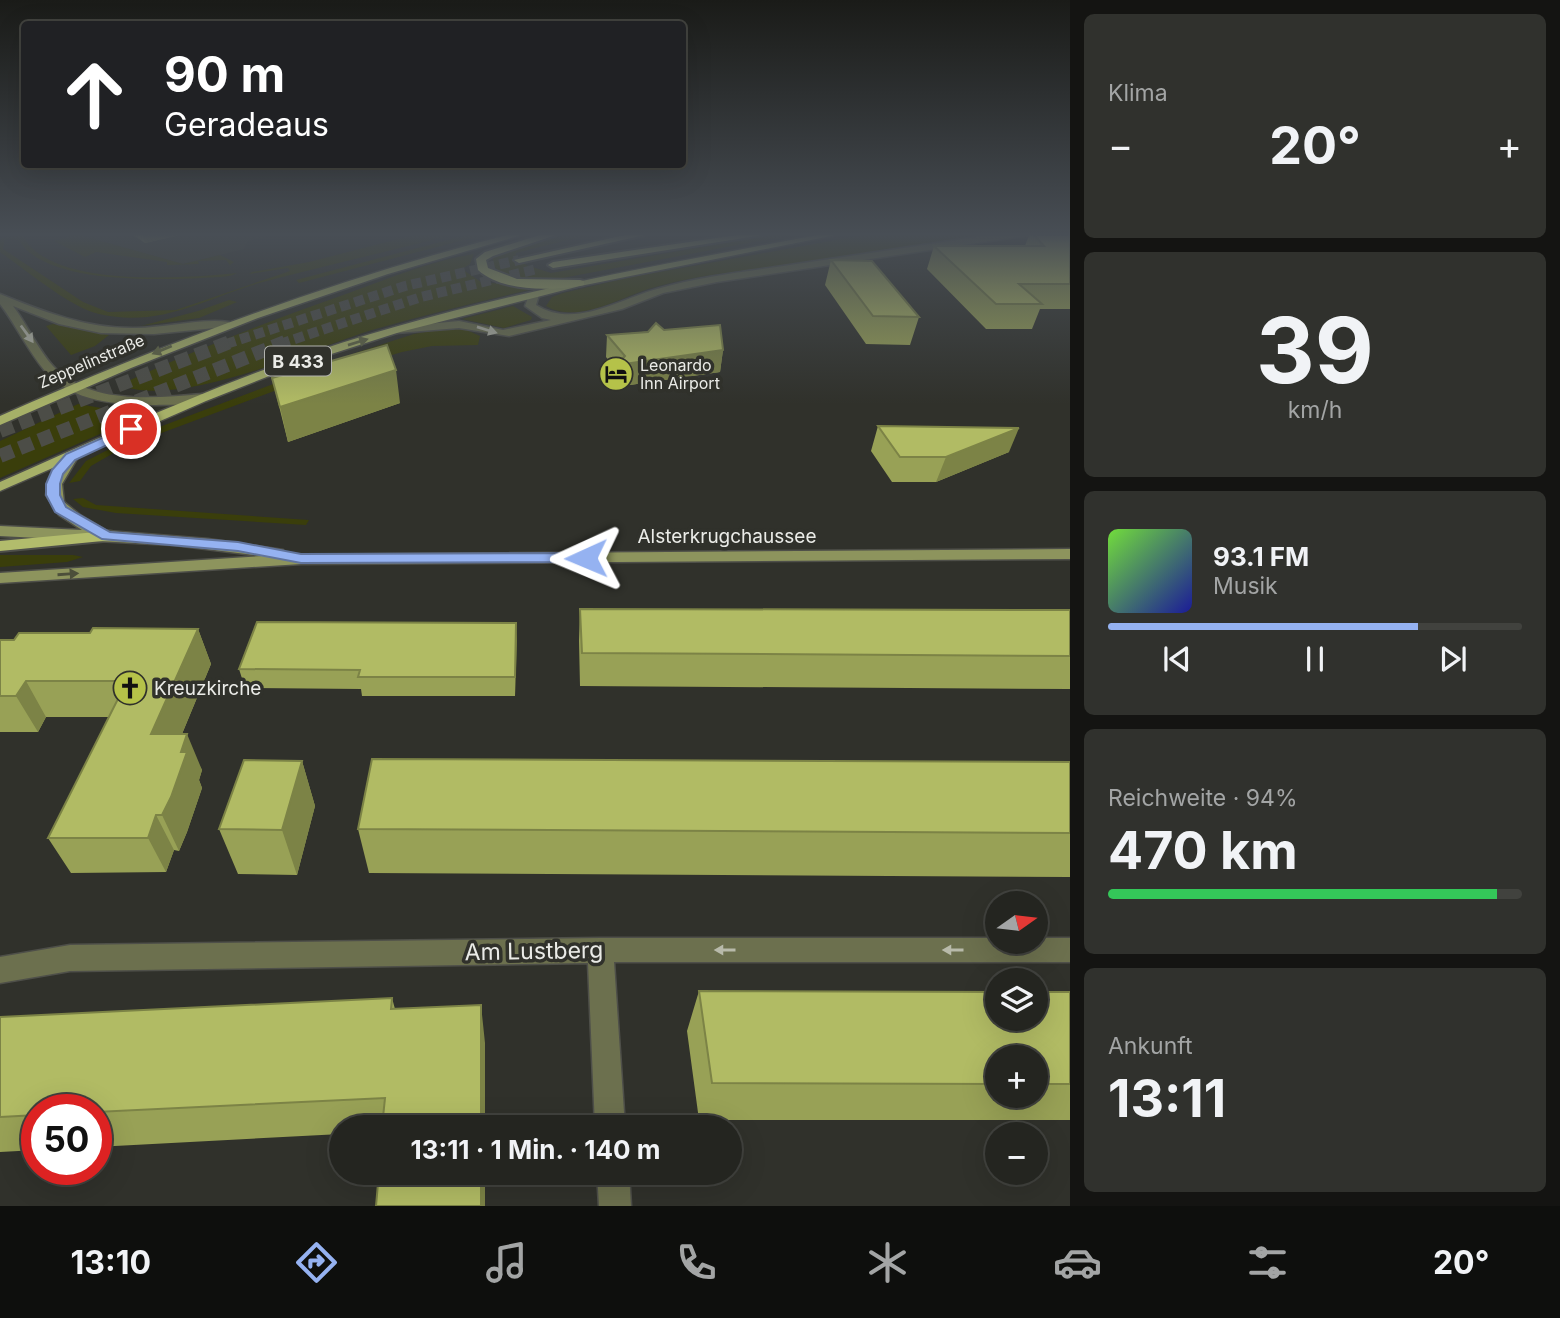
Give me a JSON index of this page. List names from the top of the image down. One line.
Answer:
{"streets":{"main road":["Zeppelinstraße","B 433","Alsterkrugchaussee"],"street":["Am Lustberg"]},"one_way":["Am Lustberg"],"places":{"hotel":["Leonardo Inn Airport"],"church":["Kreuzkirche"]},"north":"right","page":{"tile":["Klima",["39","km/h"],["Reichweite · 94%","470 km"],["Ankunft","13:11"]],"turn":["90 m","Geradeaus"],"heat":["−","20°","+"],"song":["93.1 FM","Musik"],"map_buttons":["+","−"],"limit":"50","trip":"13:11 · 1 Min. · 140 m","tabs":["13:10","20°"]}}
